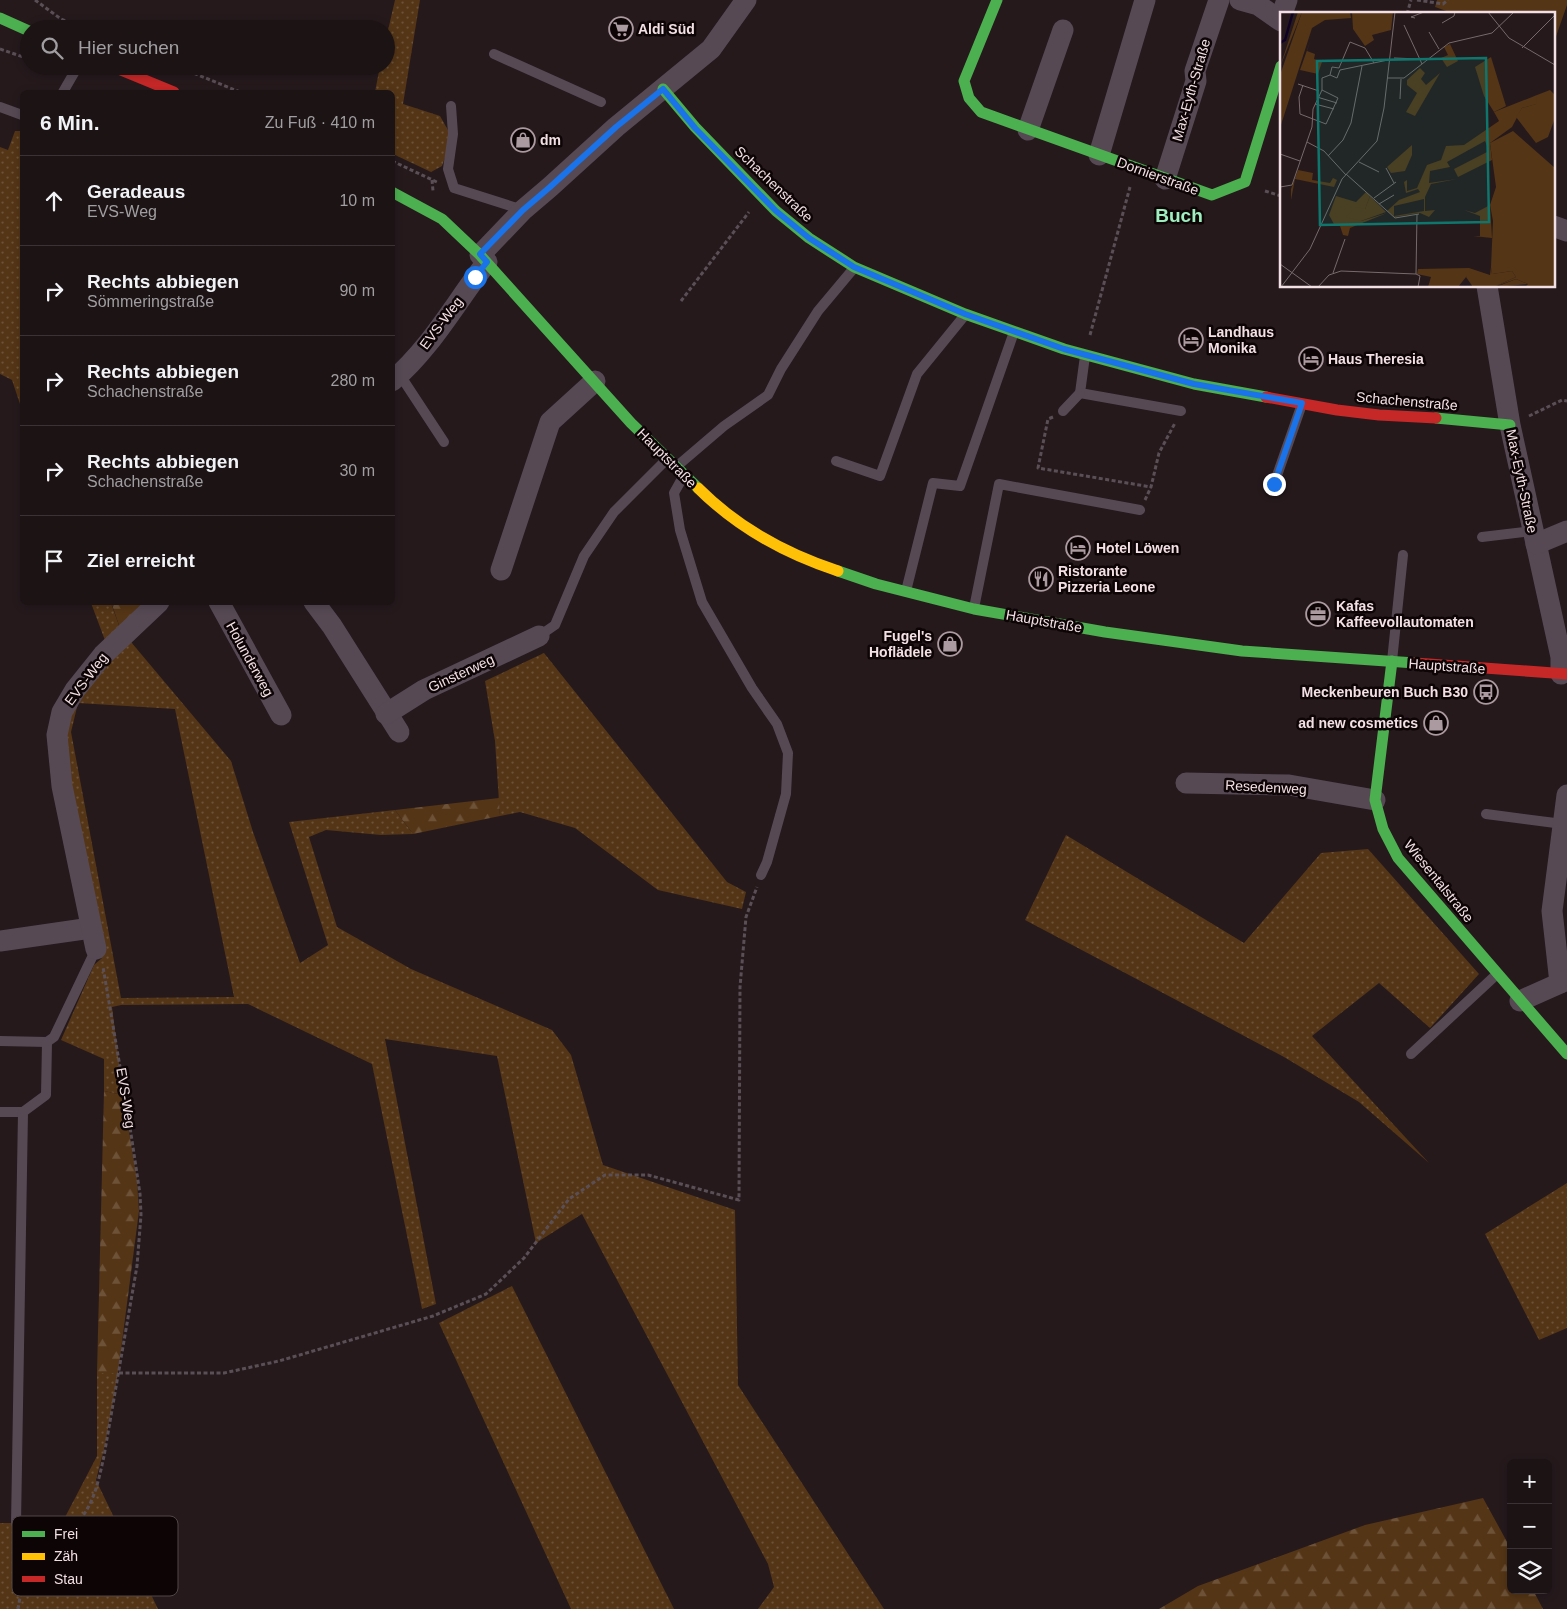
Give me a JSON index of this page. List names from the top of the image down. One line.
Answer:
{"streets":{"street":["Max-Eyth-Straße","Dornierstraße","Schachenstraße","EVS-Weg","Hauptstraße","Holunderweg","Ginsterweg","Resedenweg","Wiesentalstraße"]},"crossings":[["Max-Eyth-Straße","Dornierstraße"],["Max-Eyth-Straße","Schachenstraße"],["Max-Eyth-Straße","Hauptstraße"],["Schachenstraße","EVS-Weg"],["EVS-Weg","Hauptstraße"],["Hauptstraße","Wiesentalstraße"],["Resedenweg","Wiesentalstraße"]],"districts":["Buch"],"places":{"supermarket":["Aldi Süd"],"shop":["dm","Fugel's Hoflädele","ad new cosmetics"],"hotel":["Landhaus Monika","Haus Theresia","Hotel Löwen"],"restaurant":["Ristorante Pizzeria Leone"],"office":["Kafas Kaffeevollautomaten"],"bus stop":["Meckenbeuren Buch B30"]},"legend":["Frei","Zäh","Stau"],"page":{"search":"Hier suchen","heading":["6 Min.","Zu Fuß · 410 m"],"list":[["Geradeaus","EVS-Weg","10 m"],["Rechts abbiegen","Sömmeringstraße","90 m"],["Rechts abbiegen","Schachenstraße","280 m"],["Rechts abbiegen","Schachenstraße","30 m"],"Ziel erreicht"],"map_buttons":["+","−"]}}
